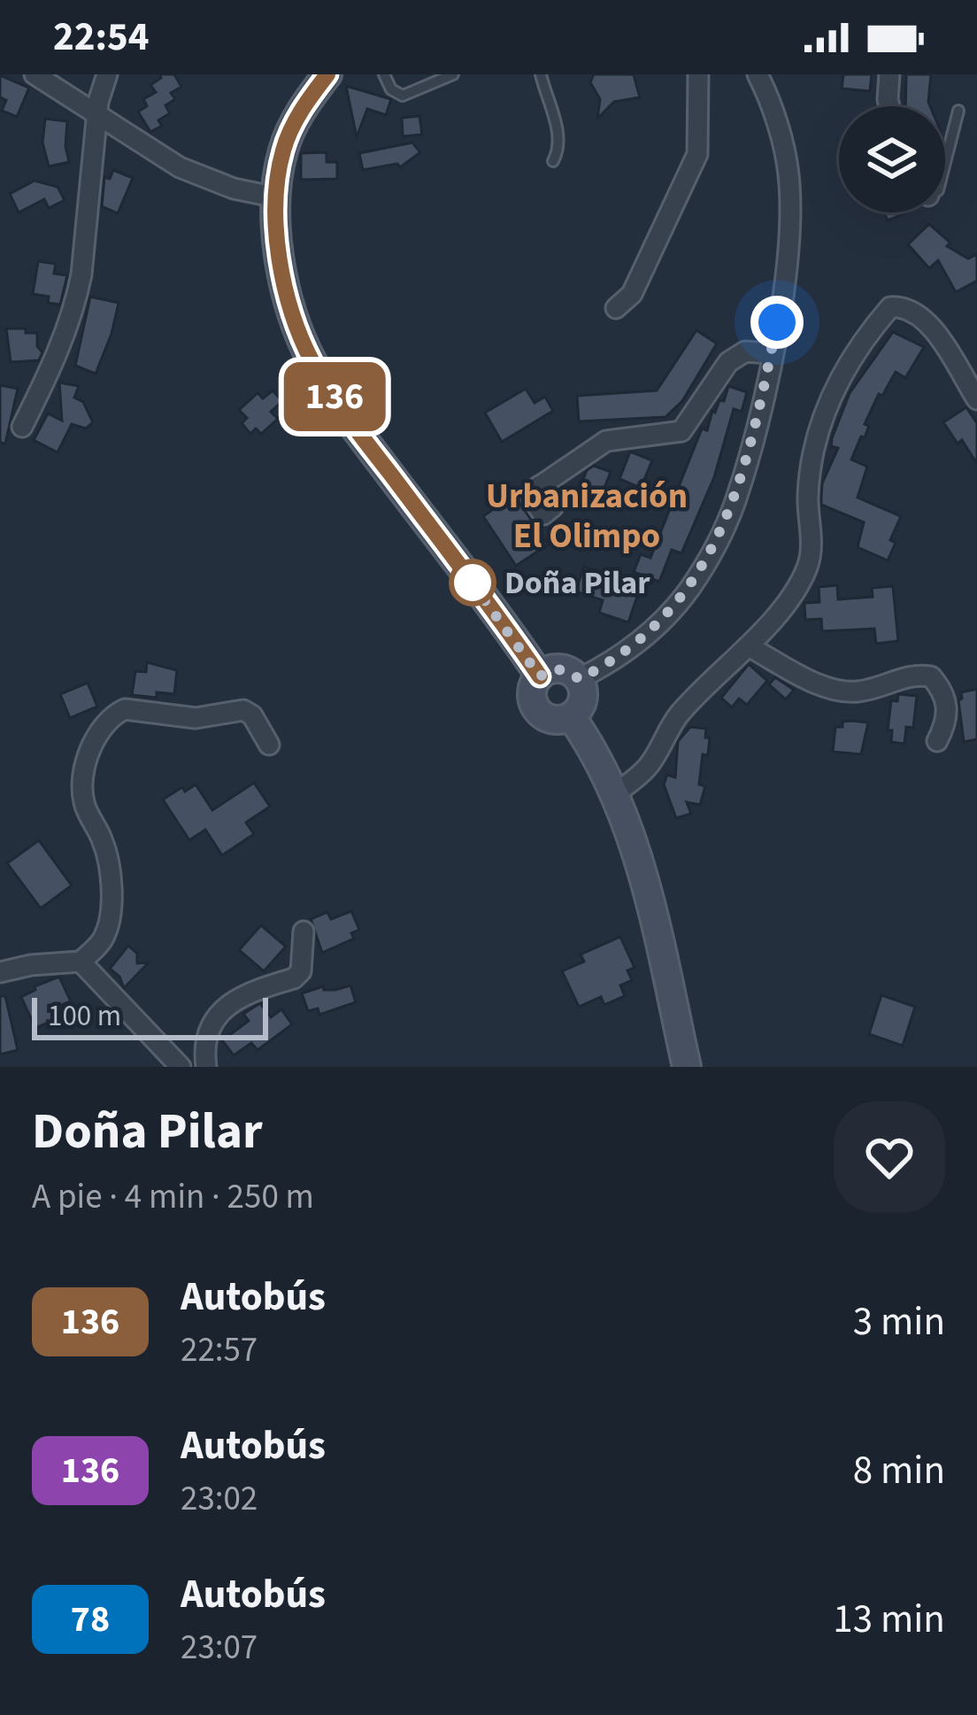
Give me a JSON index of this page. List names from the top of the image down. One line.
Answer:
{"districts":["Urbanización El Olimpo"],"places":["Doña Pilar"],"lines":["bus line 136"],"scale_bar":"100 m","page":{"status":"22:54","on_map":"136","scale":"100 m","heading":["Doña Pilar","A pie · 4 min · 250 m"],"list":[{"mark":"136","name":"Autobús","note":"22:57","value":"3 min"},{"mark":"136","name":"Autobús","note":"23:02","value":"8 min"},{"mark":"78","name":"Autobús","note":"23:07","value":"13 min"}]}}
